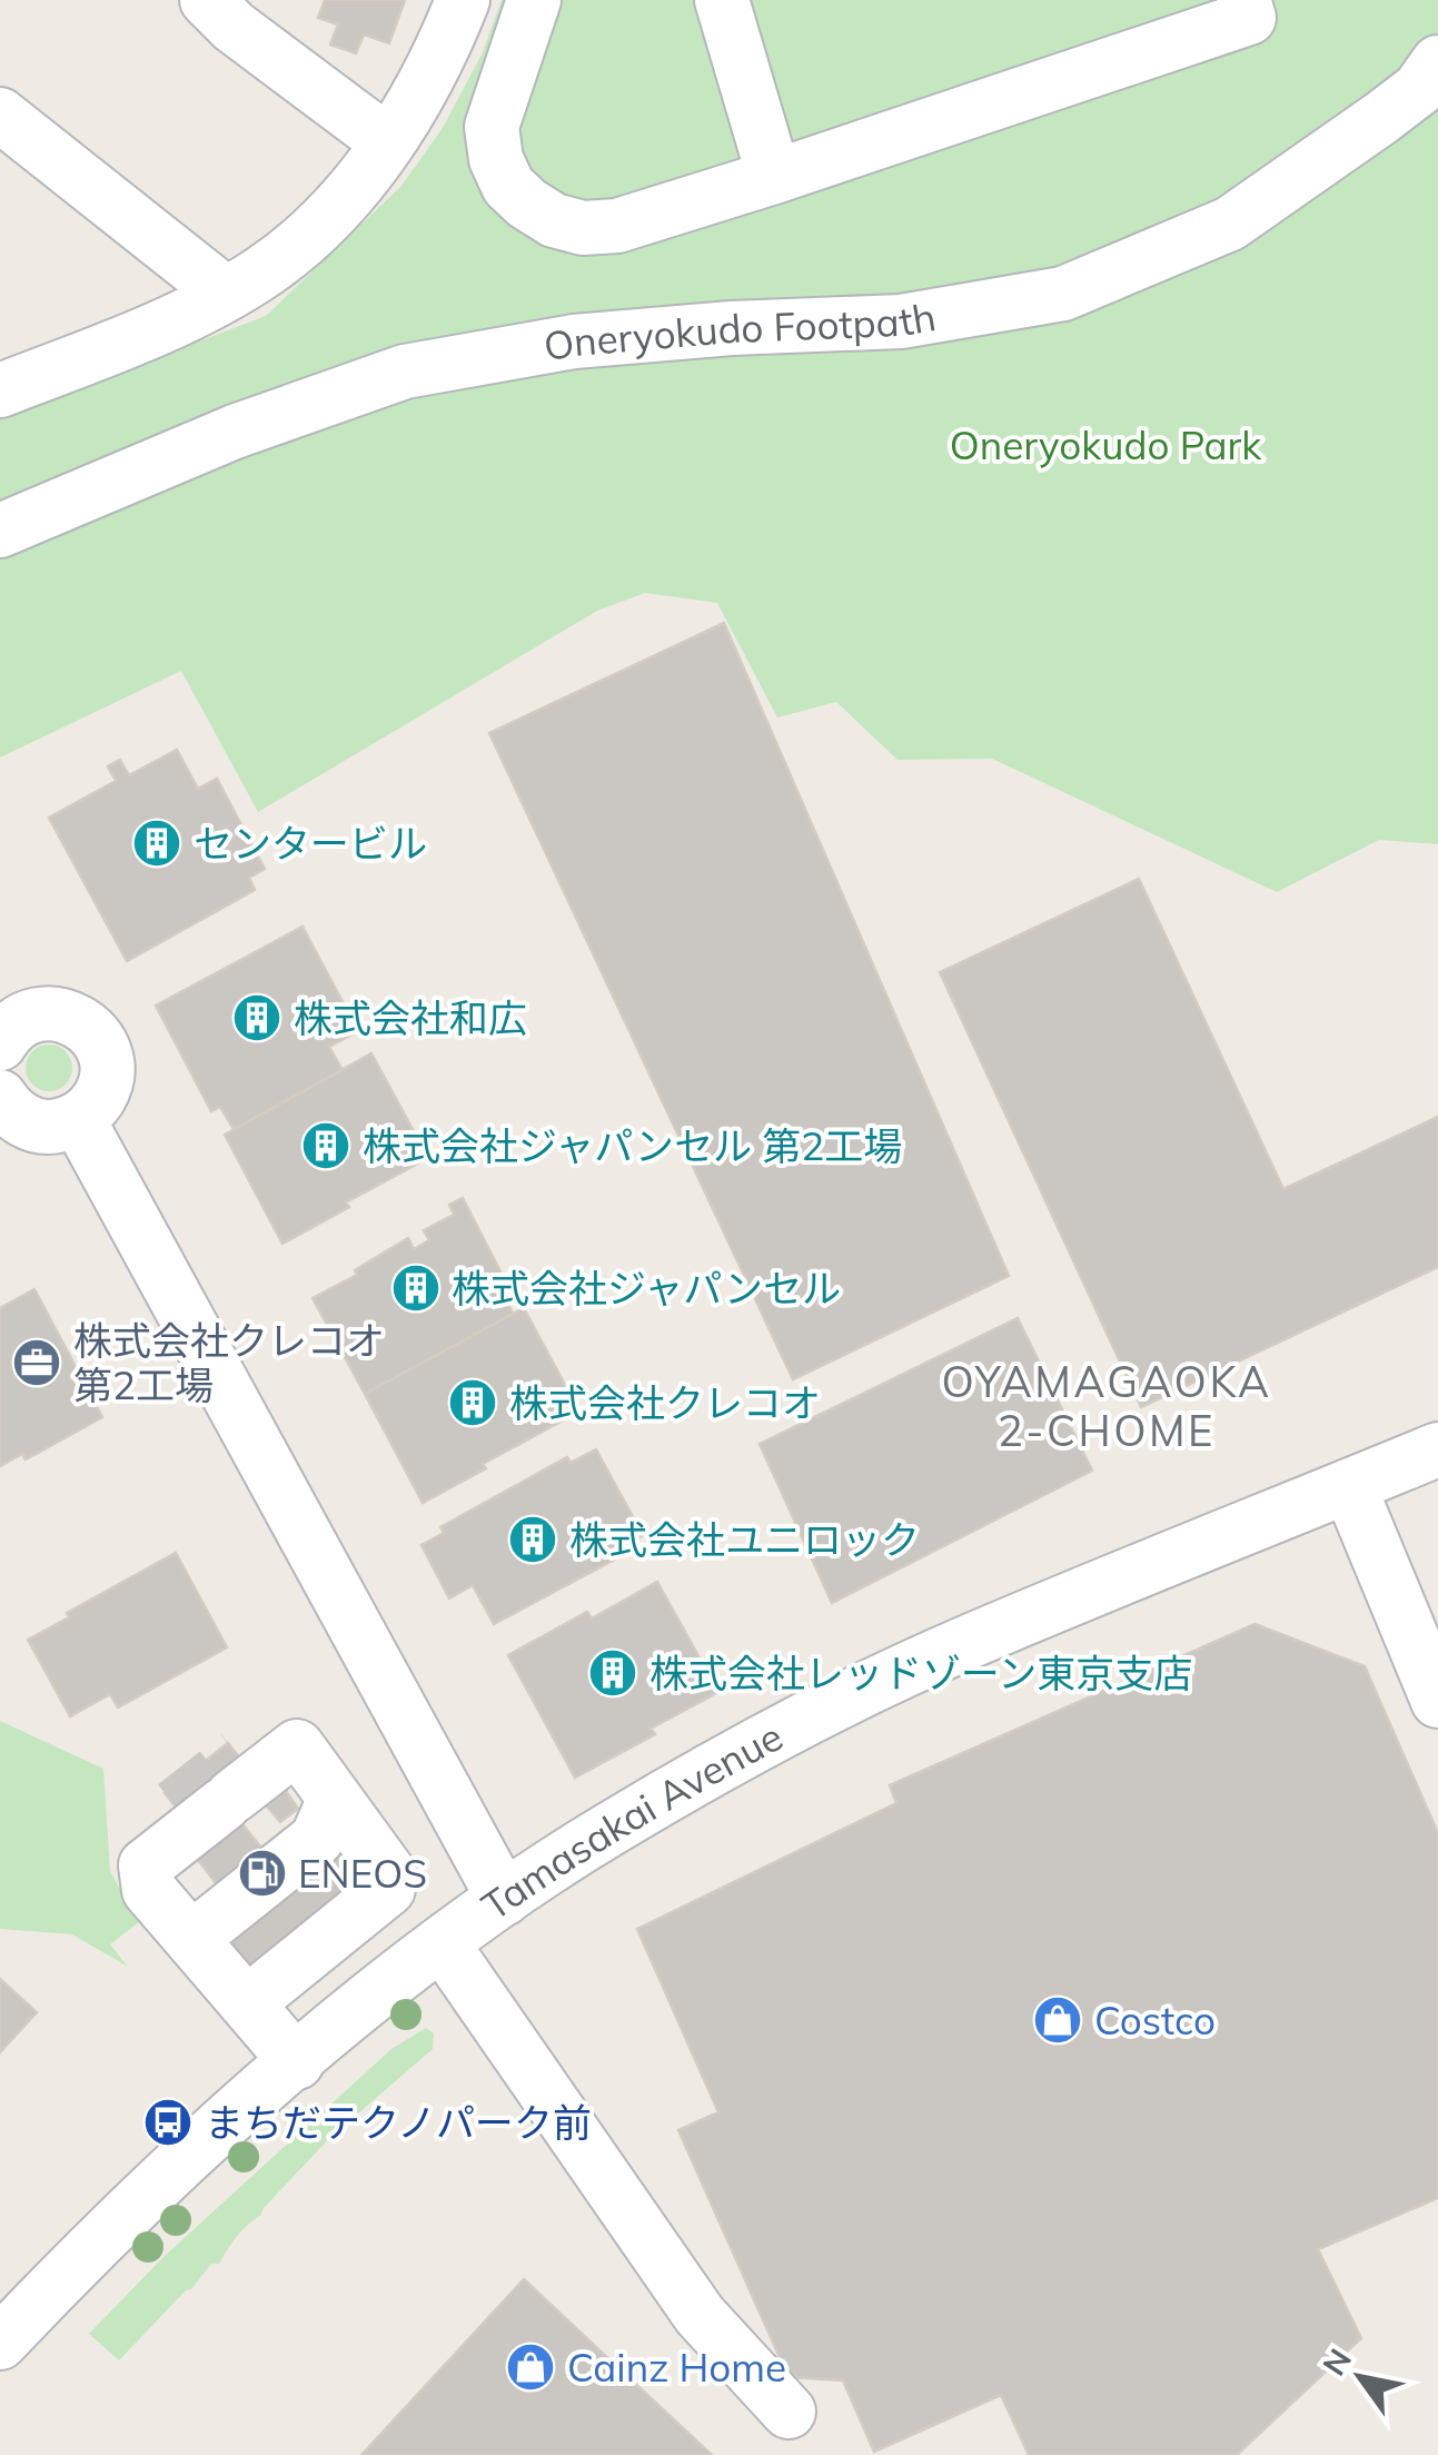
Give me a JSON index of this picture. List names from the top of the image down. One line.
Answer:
{"streets":{"street":["Oneryokudo Footpath","Tamasakai Avenue"]},"districts":["OYAMAGAOKA 2-CHOME"],"parks":["Oneryokudo Park"],"places":{"building":["センタービル","株式会社和広","株式会社ジャパンセル 第2工場","株式会社ジャパンセル","株式会社クレコオ","株式会社ユニロック","株式会社レッドゾーン東京支店"],"office":["株式会社クレコオ 第2工場"],"fuel station":["ENEOS"],"shop":["Costco","Cainz Home"],"bus stop":["まちだテクノパーク前"]},"north":"top left"}
